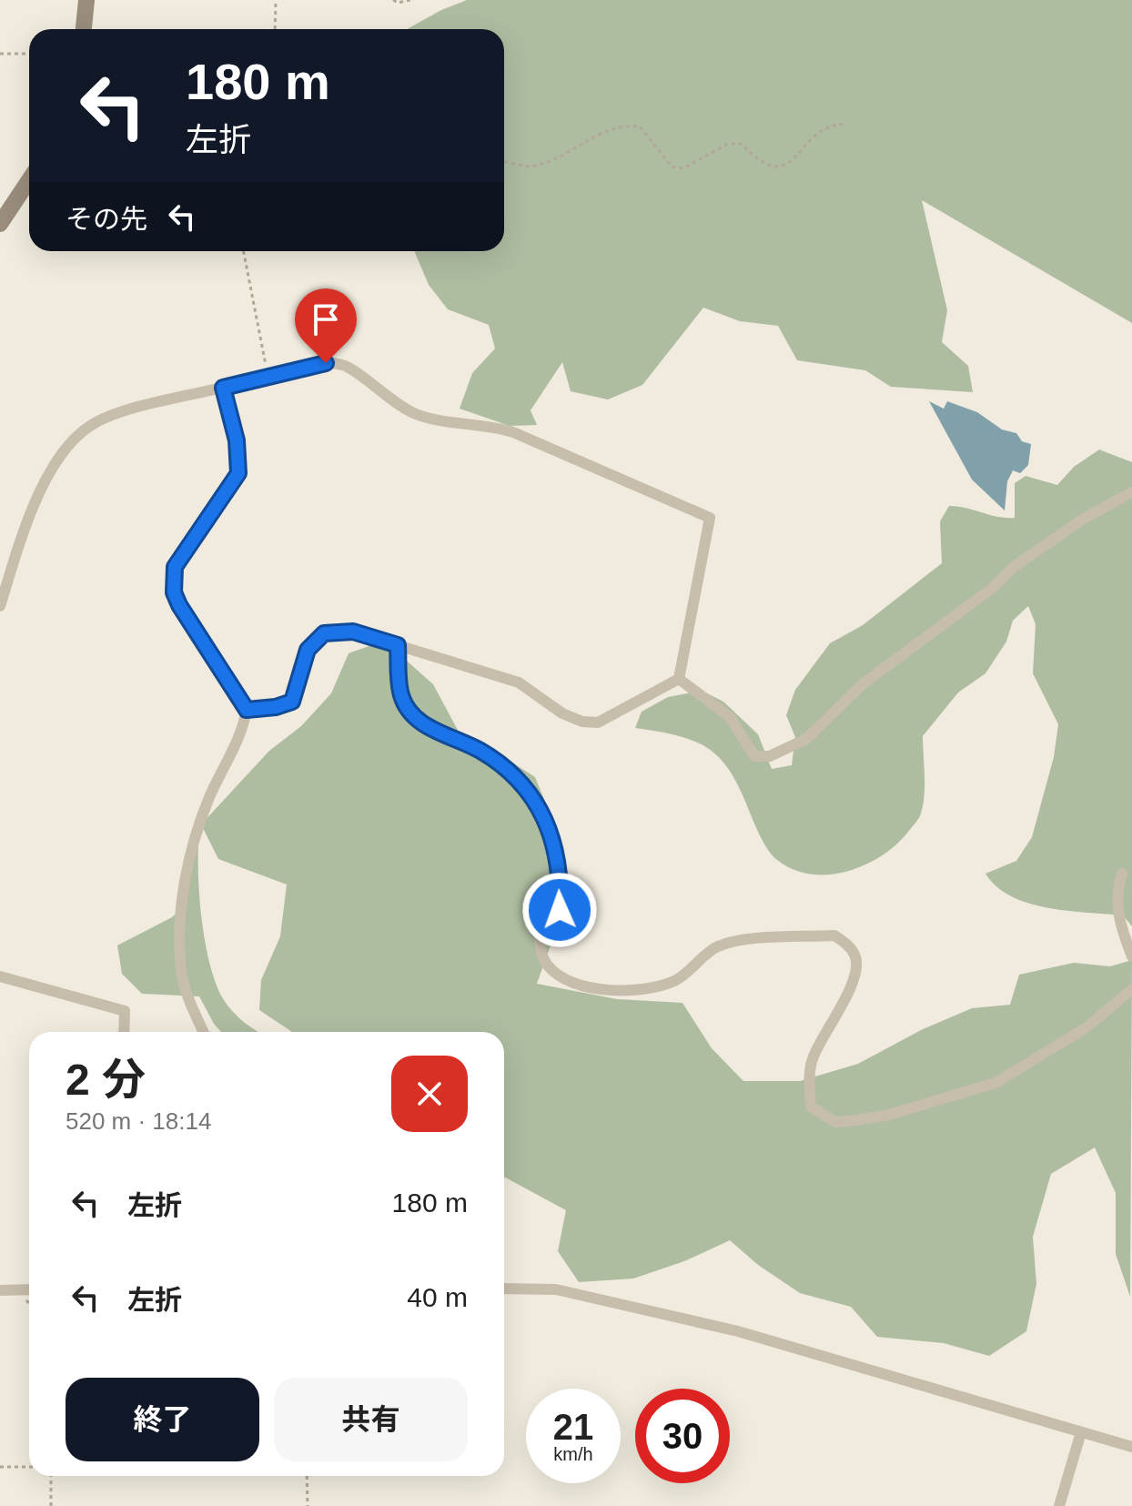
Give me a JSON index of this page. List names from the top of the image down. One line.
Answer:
{"page":{"turn":["180 m","左折"],"then":"その先","heading":["2 分","520 m · 18:14"],"list":[{"name":"左折","value":"180 m"},{"name":"左折","value":"40 m"}],"buttons":["終了","共有"],"speed":"21 km/h","limit":"30"}}
